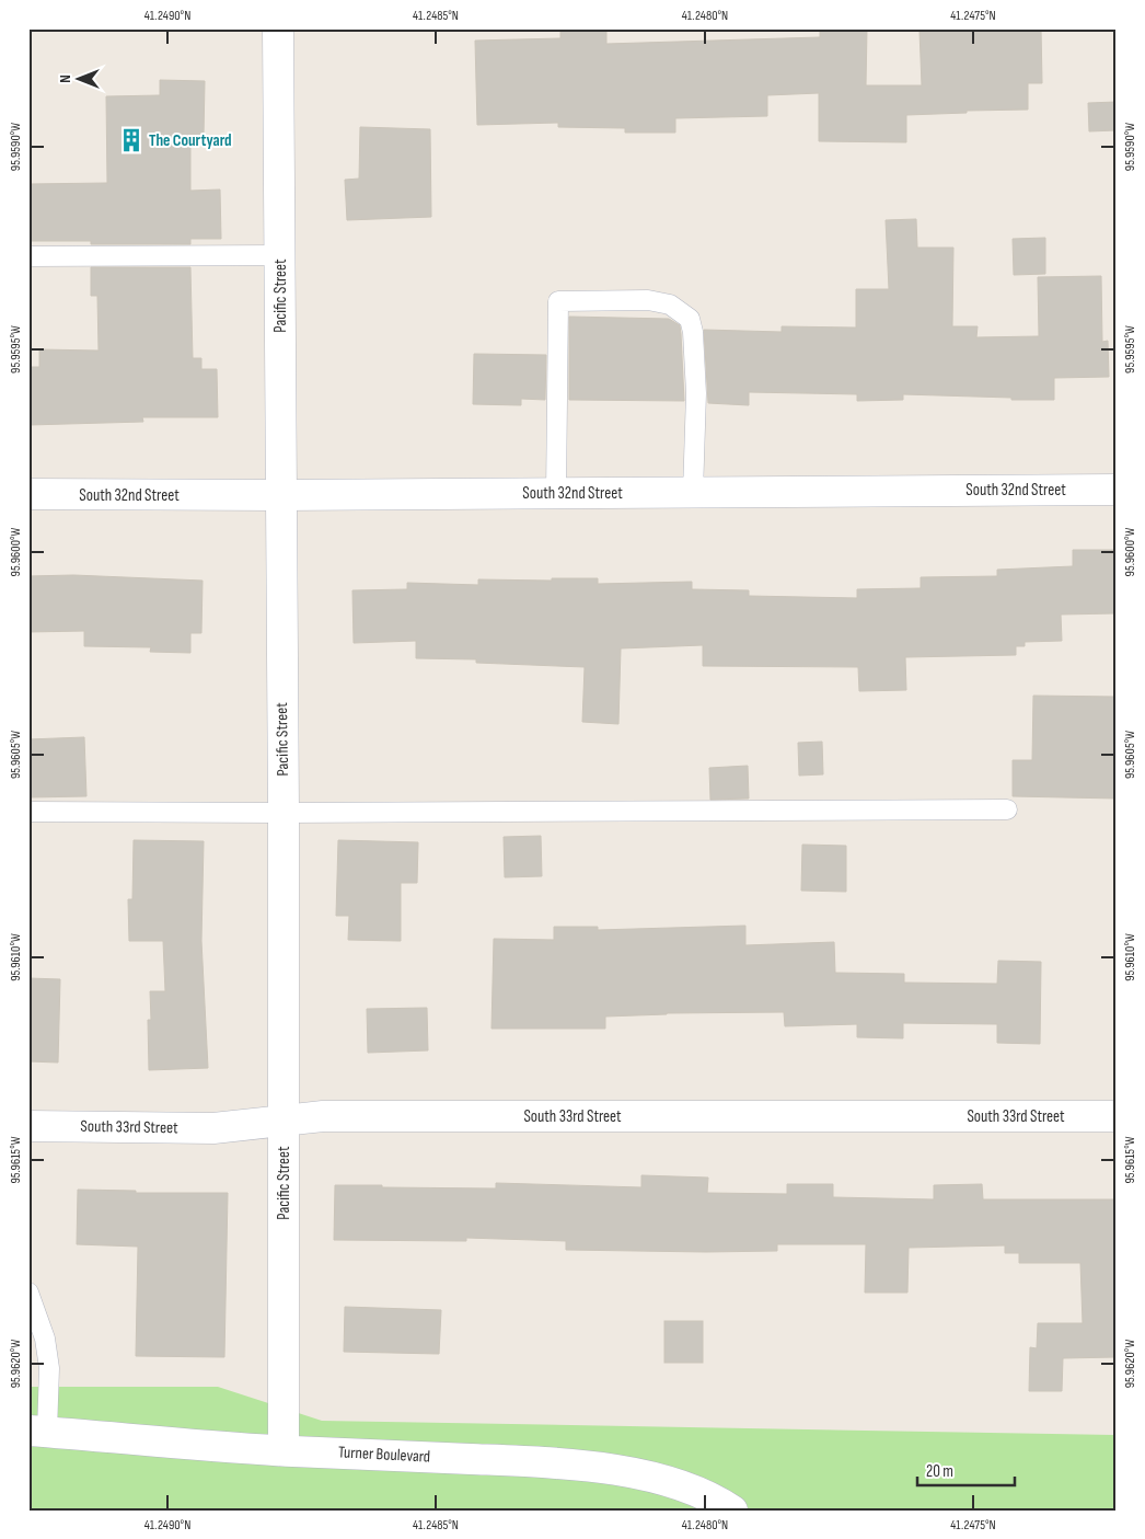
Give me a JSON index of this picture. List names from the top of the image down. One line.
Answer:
{"streets":{"street":["Pacific Street","South 32nd Street","South 33rd Street","Turner Boulevard"]},"crossings":[["Pacific Street","South 32nd Street"],["Pacific Street","South 33rd Street"],["Pacific Street","Turner Boulevard"]],"places":{"building":["The Courtyard"]},"scale_bar":"20 m","north":"left","coordinates":["41.2490°N","41.2485°N","41.2480°N","41.2475°N","95.9590°W","95.9595°W","95.9600°W","95.9605°W","95.9610°W","95.9615°W","95.9620°W"]}
